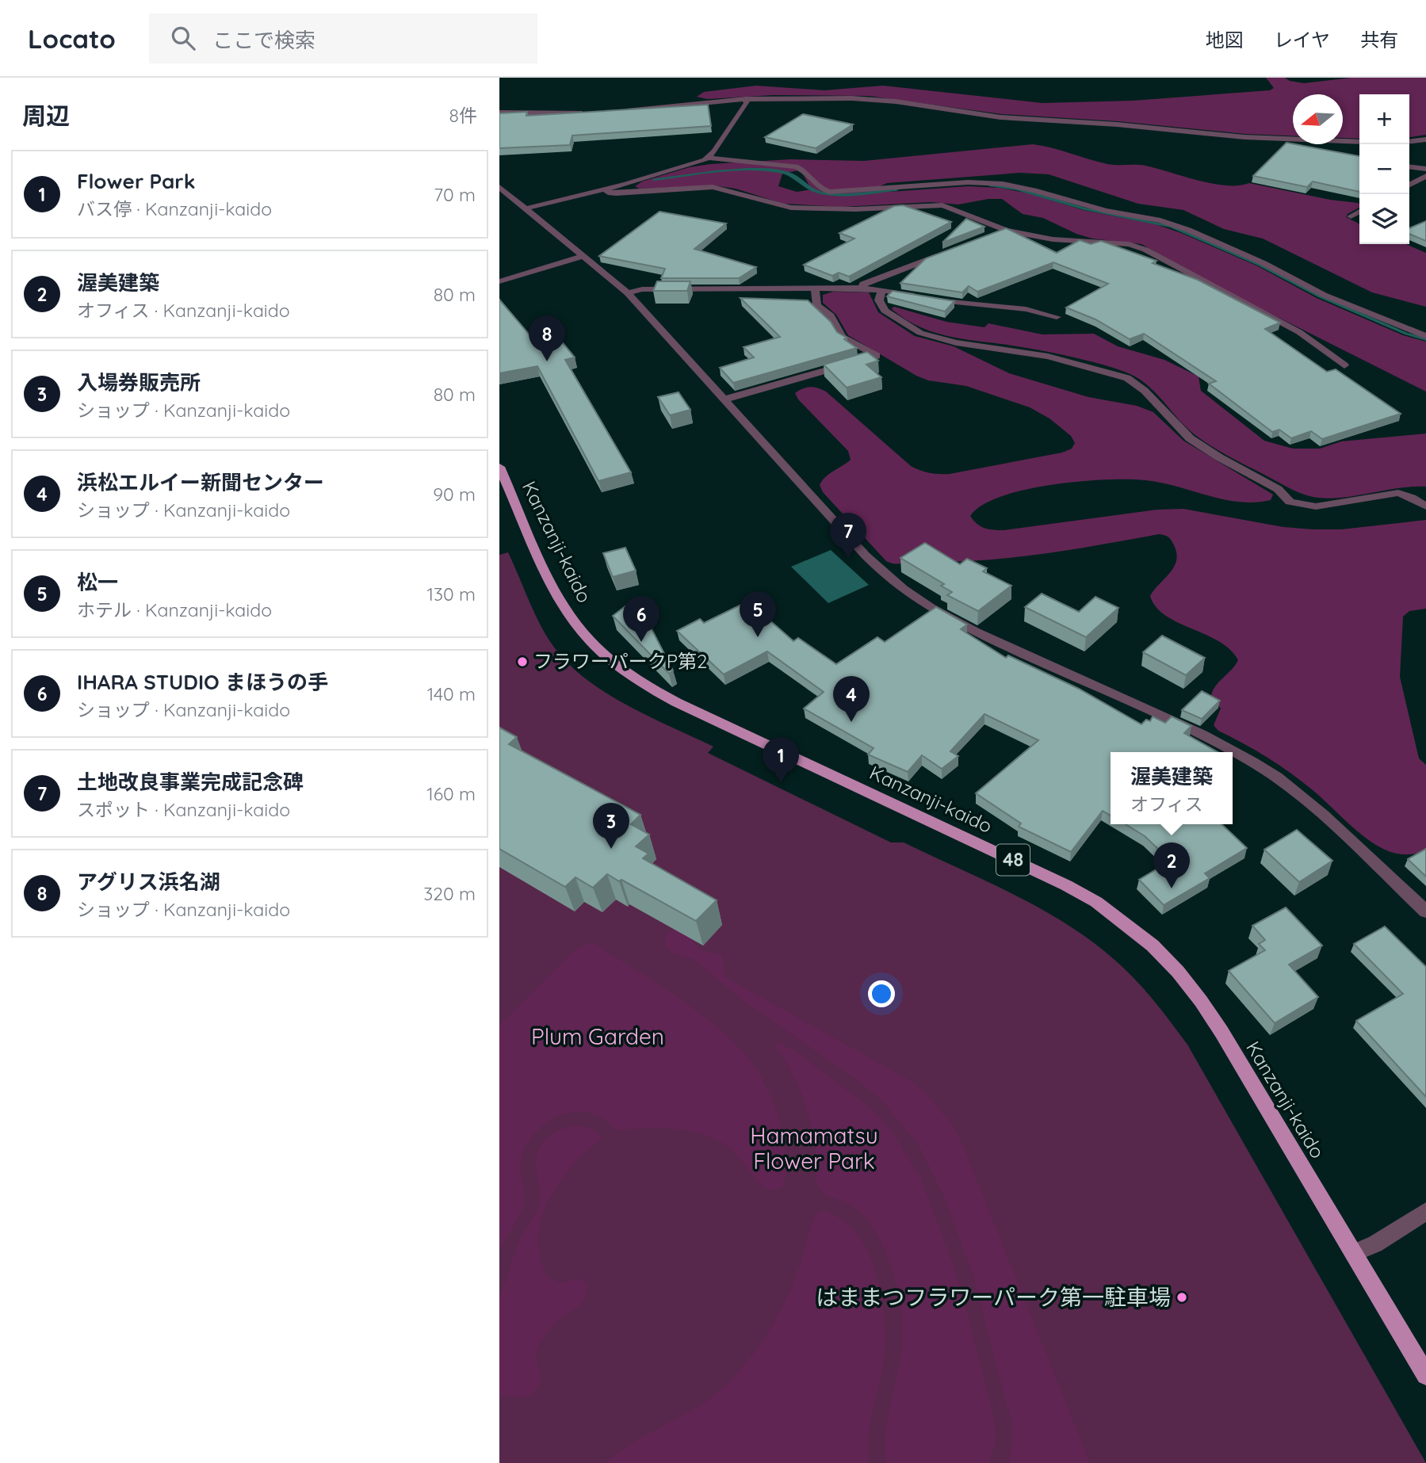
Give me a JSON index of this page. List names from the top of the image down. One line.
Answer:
{"streets":{"main road":["Kanzanji-kaido","48"]},"parks":["Plum Garden","Hamamatsu Flower Park"],"places":["フラワーパークP第2","はままつフラワーパーク第一駐車場"],"north":"left","page":{"header":"Locato","search":"ここで検索","nav":["地図","レイヤ","共有"],"heading":["周辺","8件"],"map_buttons":["+","−"],"list":[{"mark":"1","name":"Flower Park","note":"バス停 · Kanzanji-kaido","value":"70 m"},{"mark":"2","name":"渥美建築","note":"オフィス · Kanzanji-kaido","value":"80 m"},{"mark":"3","name":"入場券販売所","note":"ショップ · Kanzanji-kaido","value":"80 m"},{"mark":"4","name":"浜松エルイー新聞センター","note":"ショップ · Kanzanji-kaido","value":"90 m"},{"mark":"5","name":"松一","note":"ホテル · Kanzanji-kaido","value":"130 m"},{"mark":"6","name":"IHARA STUDIO まほうの手","note":"ショップ · Kanzanji-kaido","value":"140 m"},{"mark":"7","name":"土地改良事業完成記念碑","note":"スポット · Kanzanji-kaido","value":"160 m"},{"mark":"8","name":"アグリス浜名湖","note":"ショップ · Kanzanji-kaido","value":"320 m"}],"pins":["8","7","5","6","4","1","3","2"],"popup":["渥美建築","オフィス"]}}
